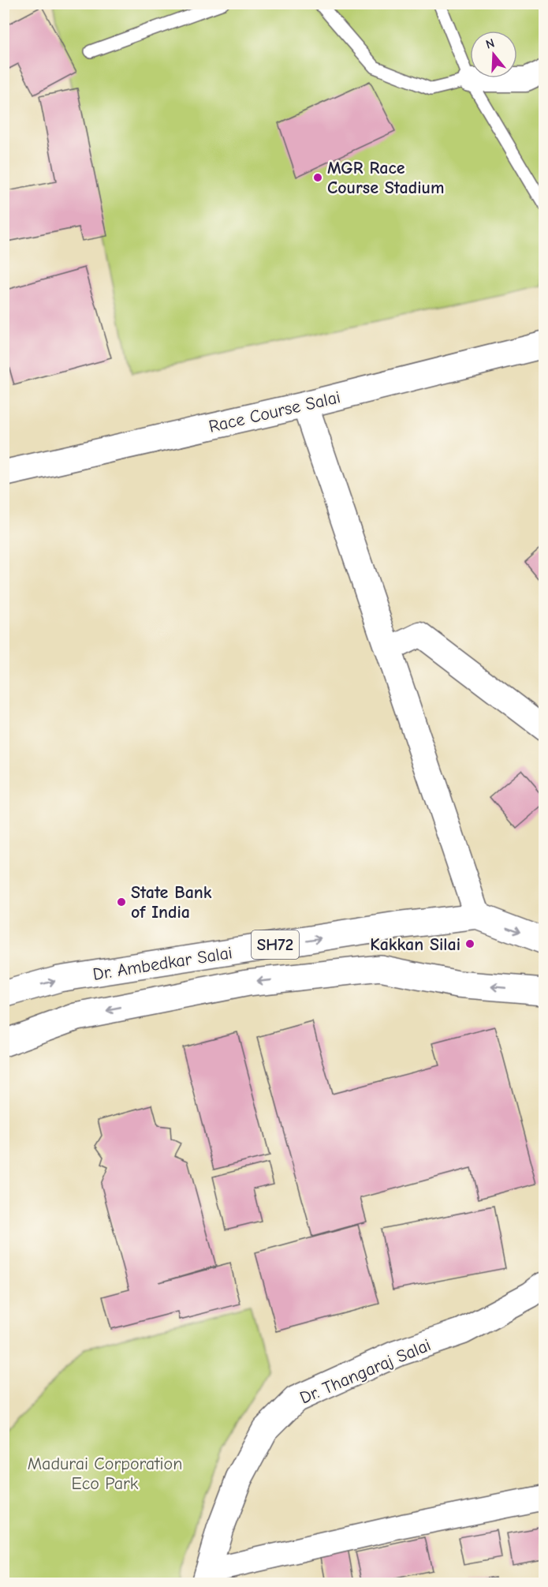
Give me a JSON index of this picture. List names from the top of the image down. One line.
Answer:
{"streets":{"street":["Race Course Salai","SH72","Dr. Ambedkar Salai","Dr. Thangaraj Salai"]},"parks":["Madurai Corporation Eco Park"],"places":["MGR Race Course Stadium","State Bank of India","Kakkan Silai"],"north":"top"}
